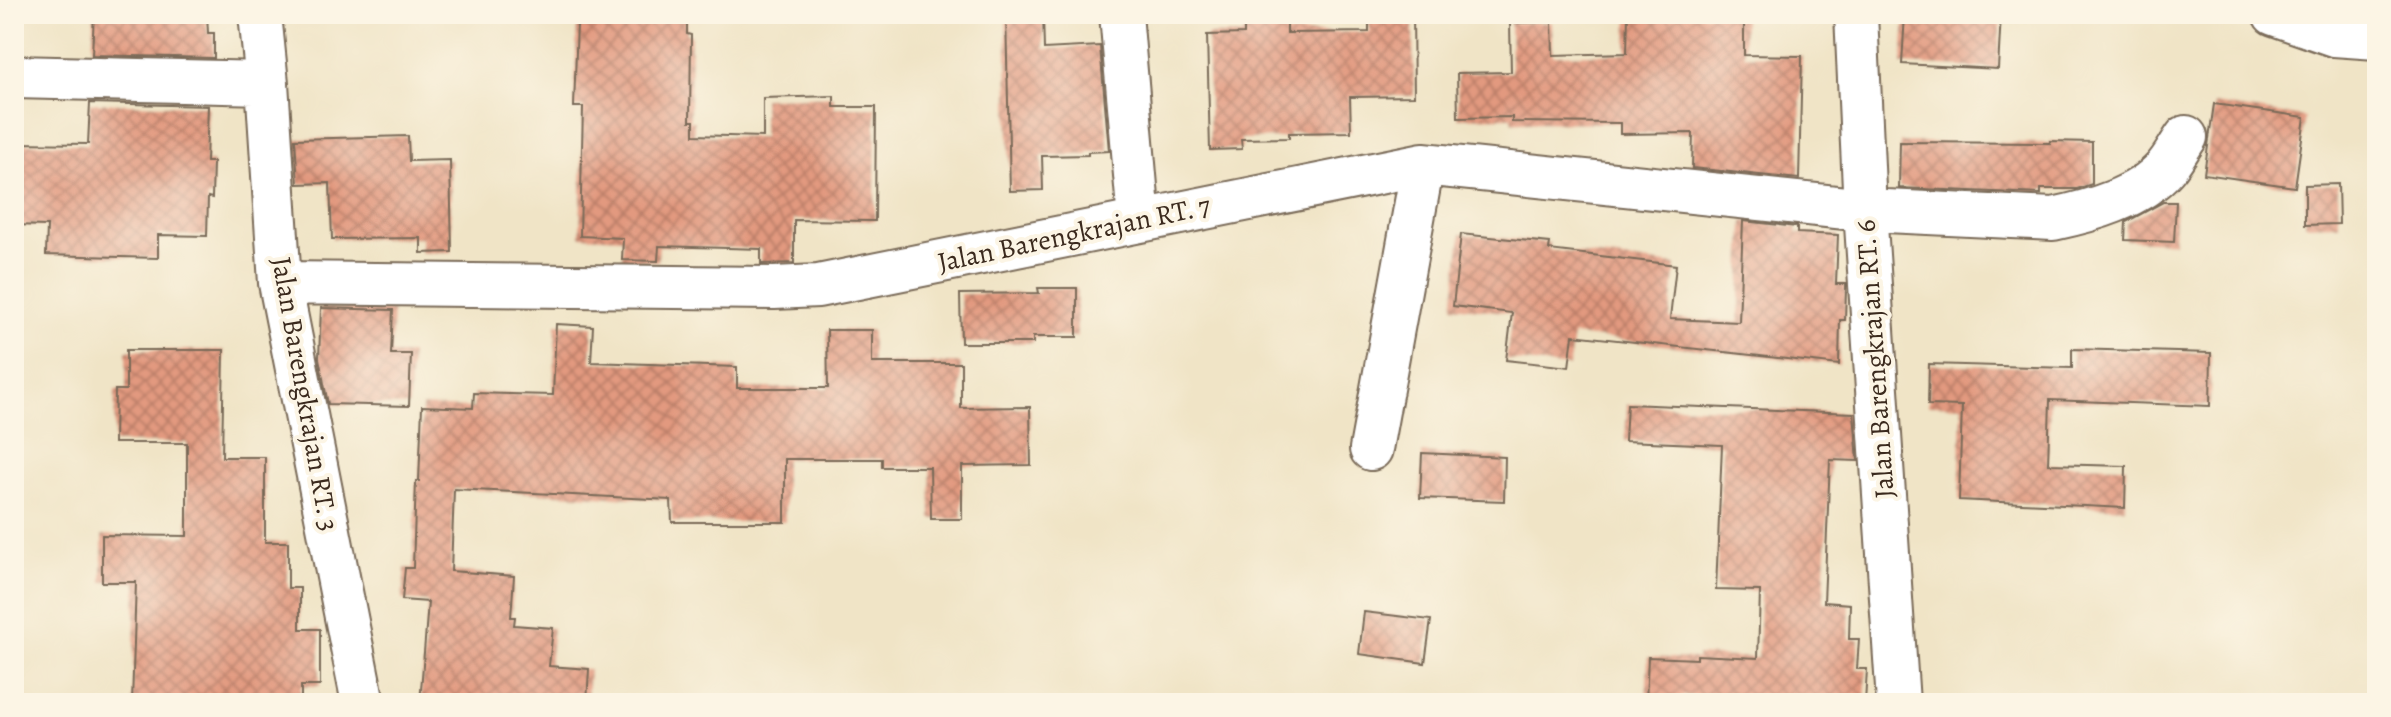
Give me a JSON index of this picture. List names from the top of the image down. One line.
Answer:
{"streets":{"street":["Jalan Barengkrajan RT. 7","Jalan Barengkrajan RT. 6","Jalan Barengkrajan RT. 3"]},"crossings":[["Jalan Barengkrajan RT. 7","Jalan Barengkrajan RT. 6"],["Jalan Barengkrajan RT. 7","Jalan Barengkrajan RT. 3"]]}
